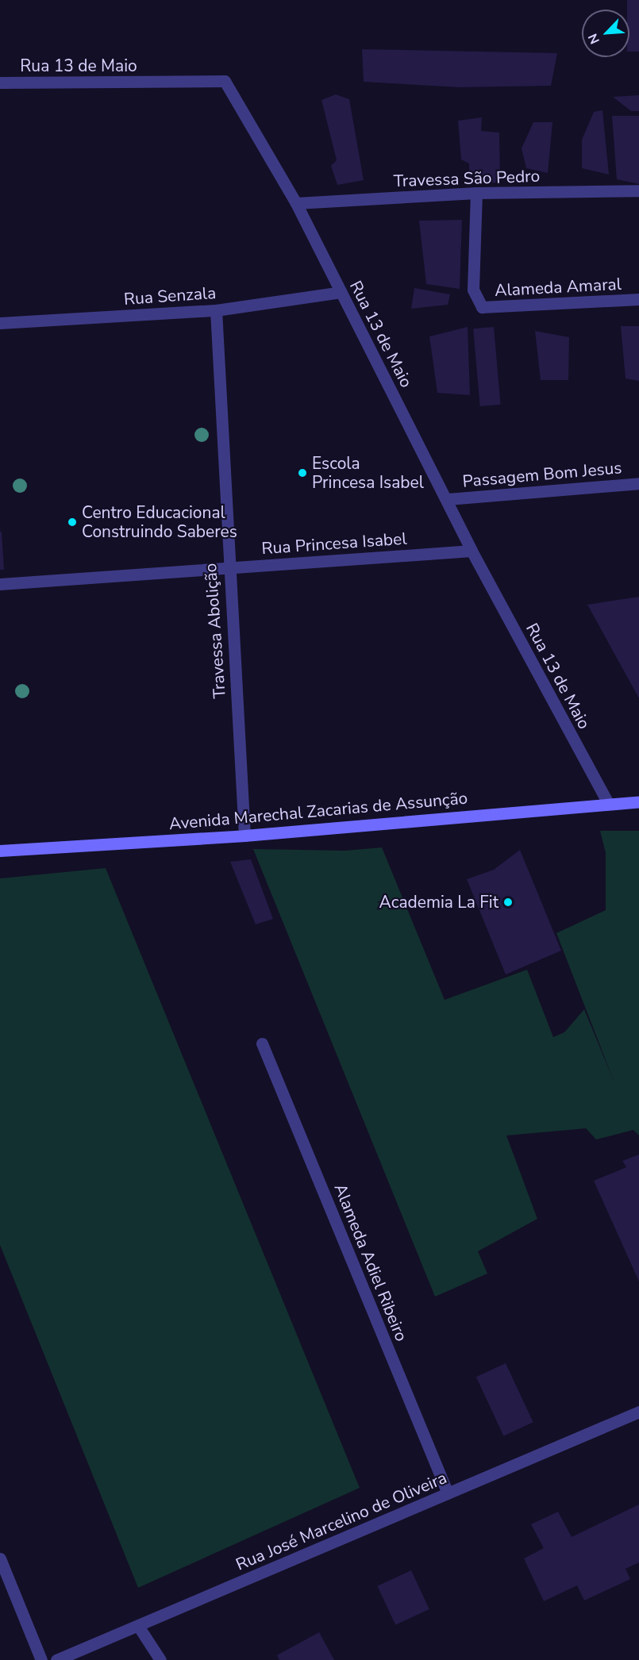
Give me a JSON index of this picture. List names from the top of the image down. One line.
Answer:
{"streets":{"main road":["Avenida Marechal Zacarias de Assunção"],"street":["Rua 13 de Maio","Travessa São Pedro","Alameda Amaral","Rua Senzala","Passagem Bom Jesus","Rua Princesa Isabel","Travessa Abolição","Alameda Adiel Ribeiro","Rua José Marcelino de Oliveira"]},"crossings":[["Rua 13 de Maio","Travessa São Pedro"],["Rua 13 de Maio","Rua Senzala"],["Rua 13 de Maio","Passagem Bom Jesus"],["Rua 13 de Maio","Rua Princesa Isabel"],["Rua 13 de Maio","Avenida Marechal Zacarias de Assunção"],["Travessa São Pedro","Alameda Amaral"],["Rua Senzala","Travessa Abolição"],["Rua Princesa Isabel","Travessa Abolição"],["Travessa Abolição","Avenida Marechal Zacarias de Assunção"],["Alameda Adiel Ribeiro","Rua José Marcelino de Oliveira"]],"places":["Escola Princesa Isabel","Centro Educacional Construindo Saberes","Academia La Fit"],"north":"bottom left"}
